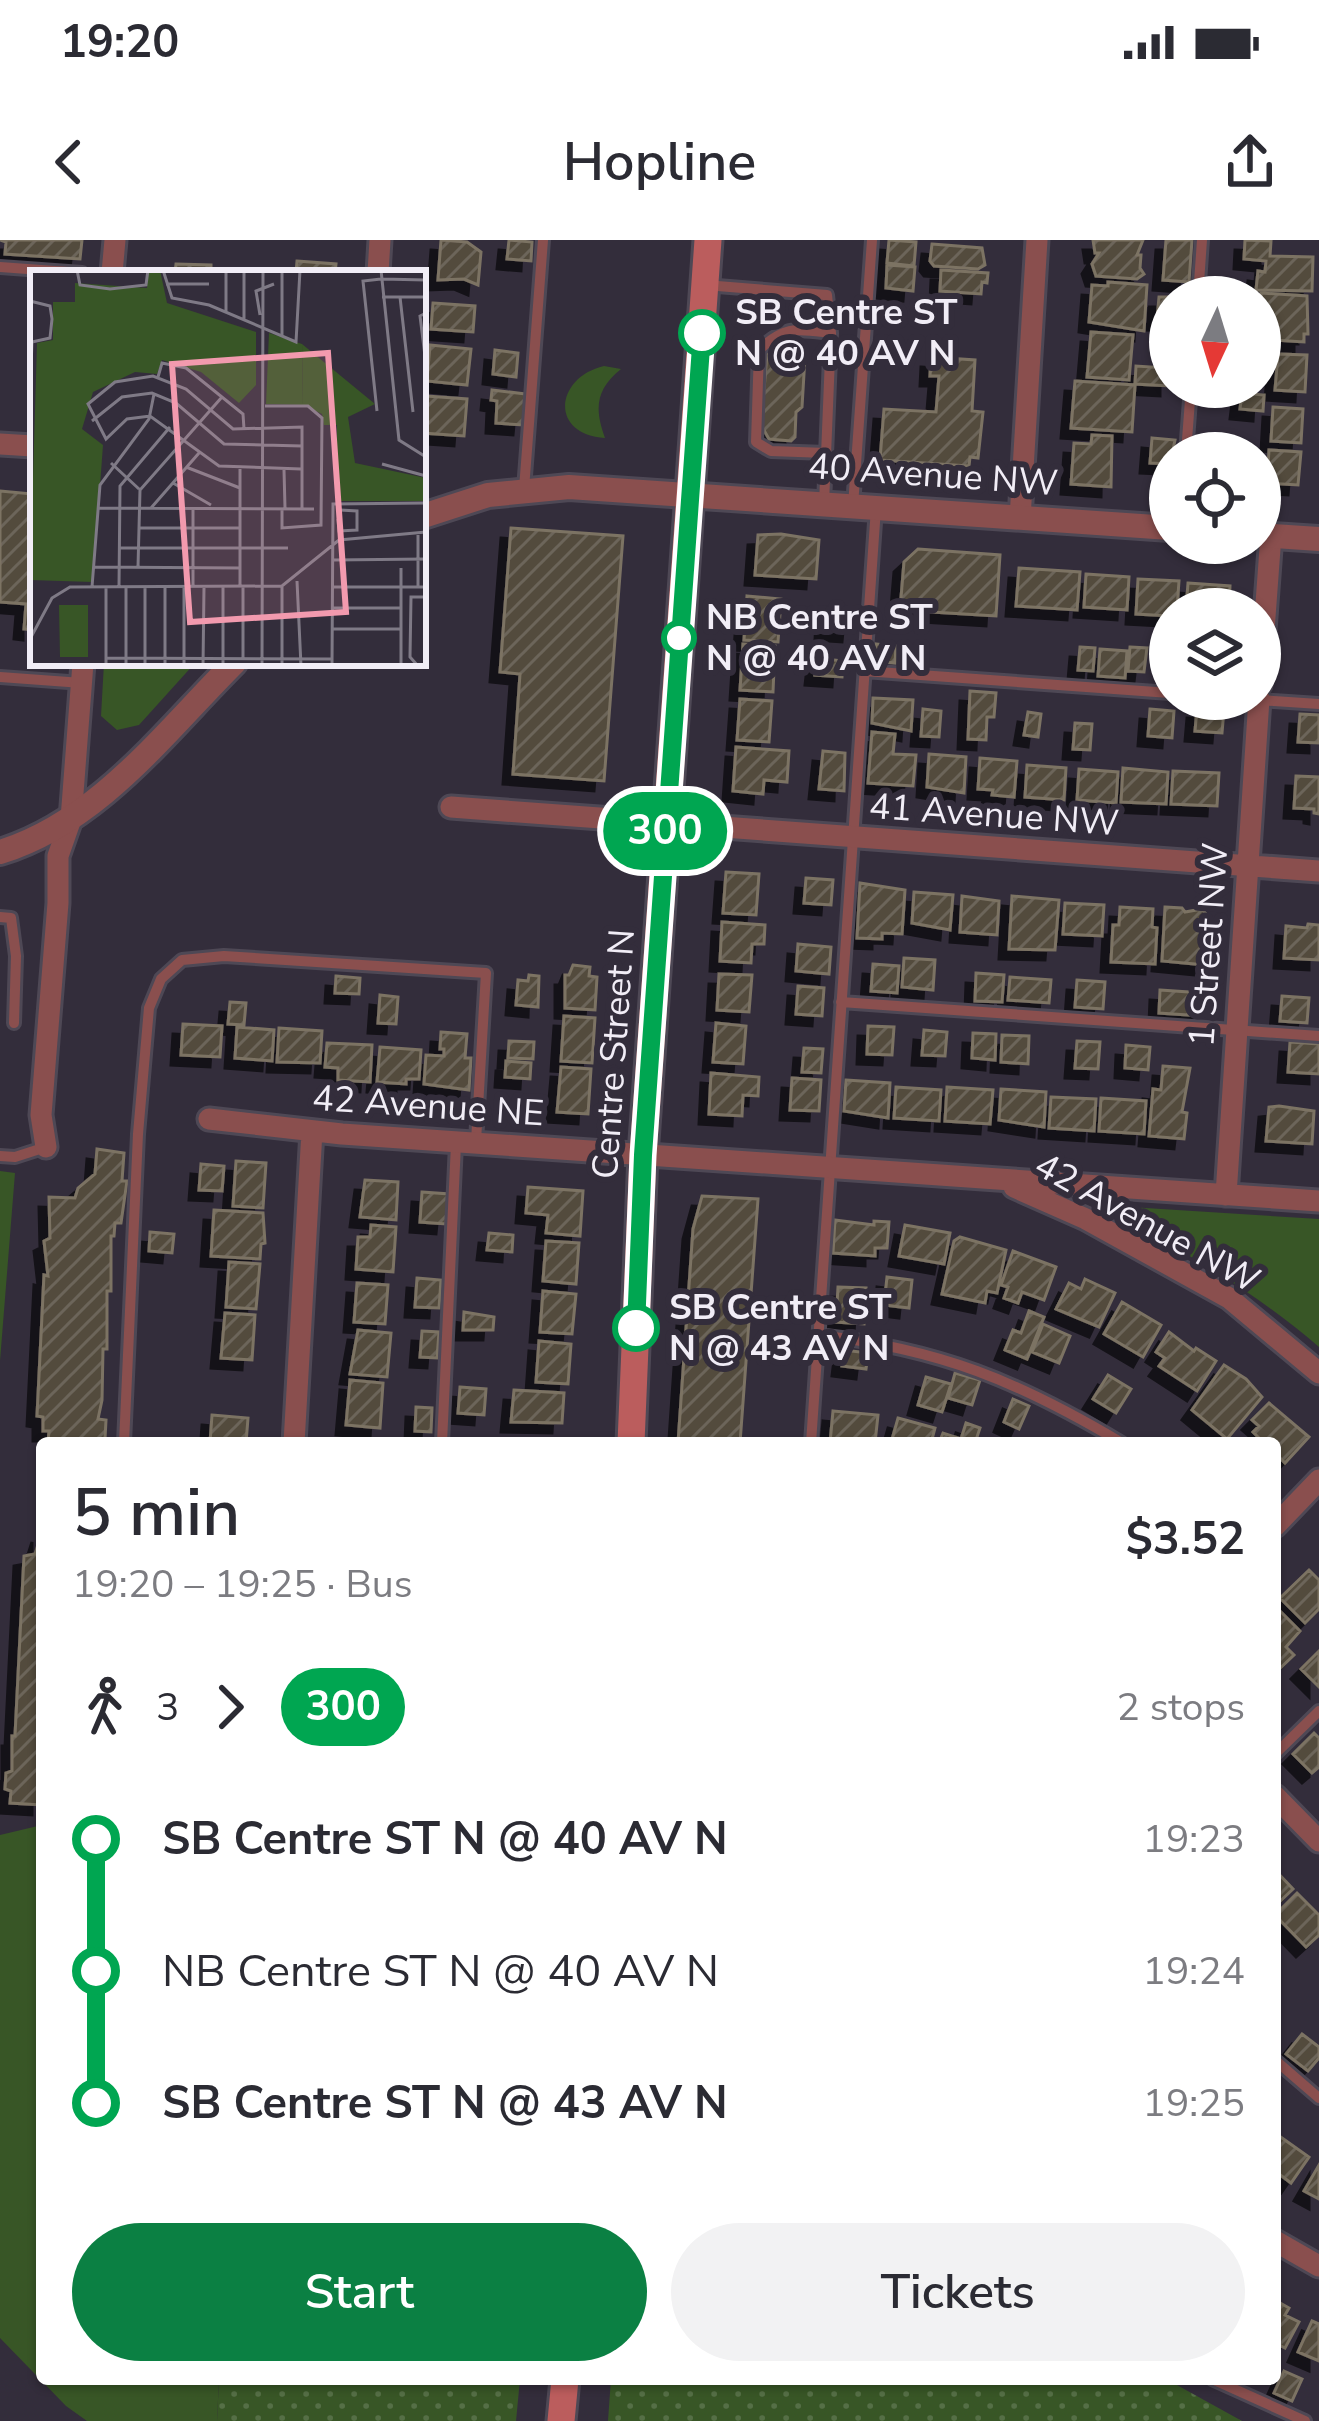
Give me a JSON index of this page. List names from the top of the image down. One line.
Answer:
{"streets":{"main road":["Centre Street N"],"street":["40 Avenue NW","41 Avenue NW","1 Street NW","42 Avenue NE","42 Avenue NW"]},"crossings":[["40 Avenue NW","Centre Street N"],["41 Avenue NW","1 Street NW"],["41 Avenue NW","Centre Street N"],["1 Street NW","42 Avenue NW"],["Centre Street N","42 Avenue NE"],["Centre Street N","42 Avenue NW"],["42 Avenue NE","42 Avenue NW"]],"places":["SB Centre ST N @ 40 AV N","NB Centre ST N @ 40 AV N","SB Centre ST N @ 43 AV N"],"lines":["bus line 300"],"north":"bottom","page":{"status":"19:20","header":"Hopline","on_map":"300","heading":["5 min","19:20 – 19:25 · Bus","$3.52"],"legs":["3","300","2 stops"],"list":[{"name":"SB Centre ST N @ 40 AV N","value":"19:23"},{"name":"NB Centre ST N @ 40 AV N","value":"19:24"},{"name":"SB Centre ST N @ 43 AV N","value":"19:25"}],"buttons":["Start","Tickets"]}}
